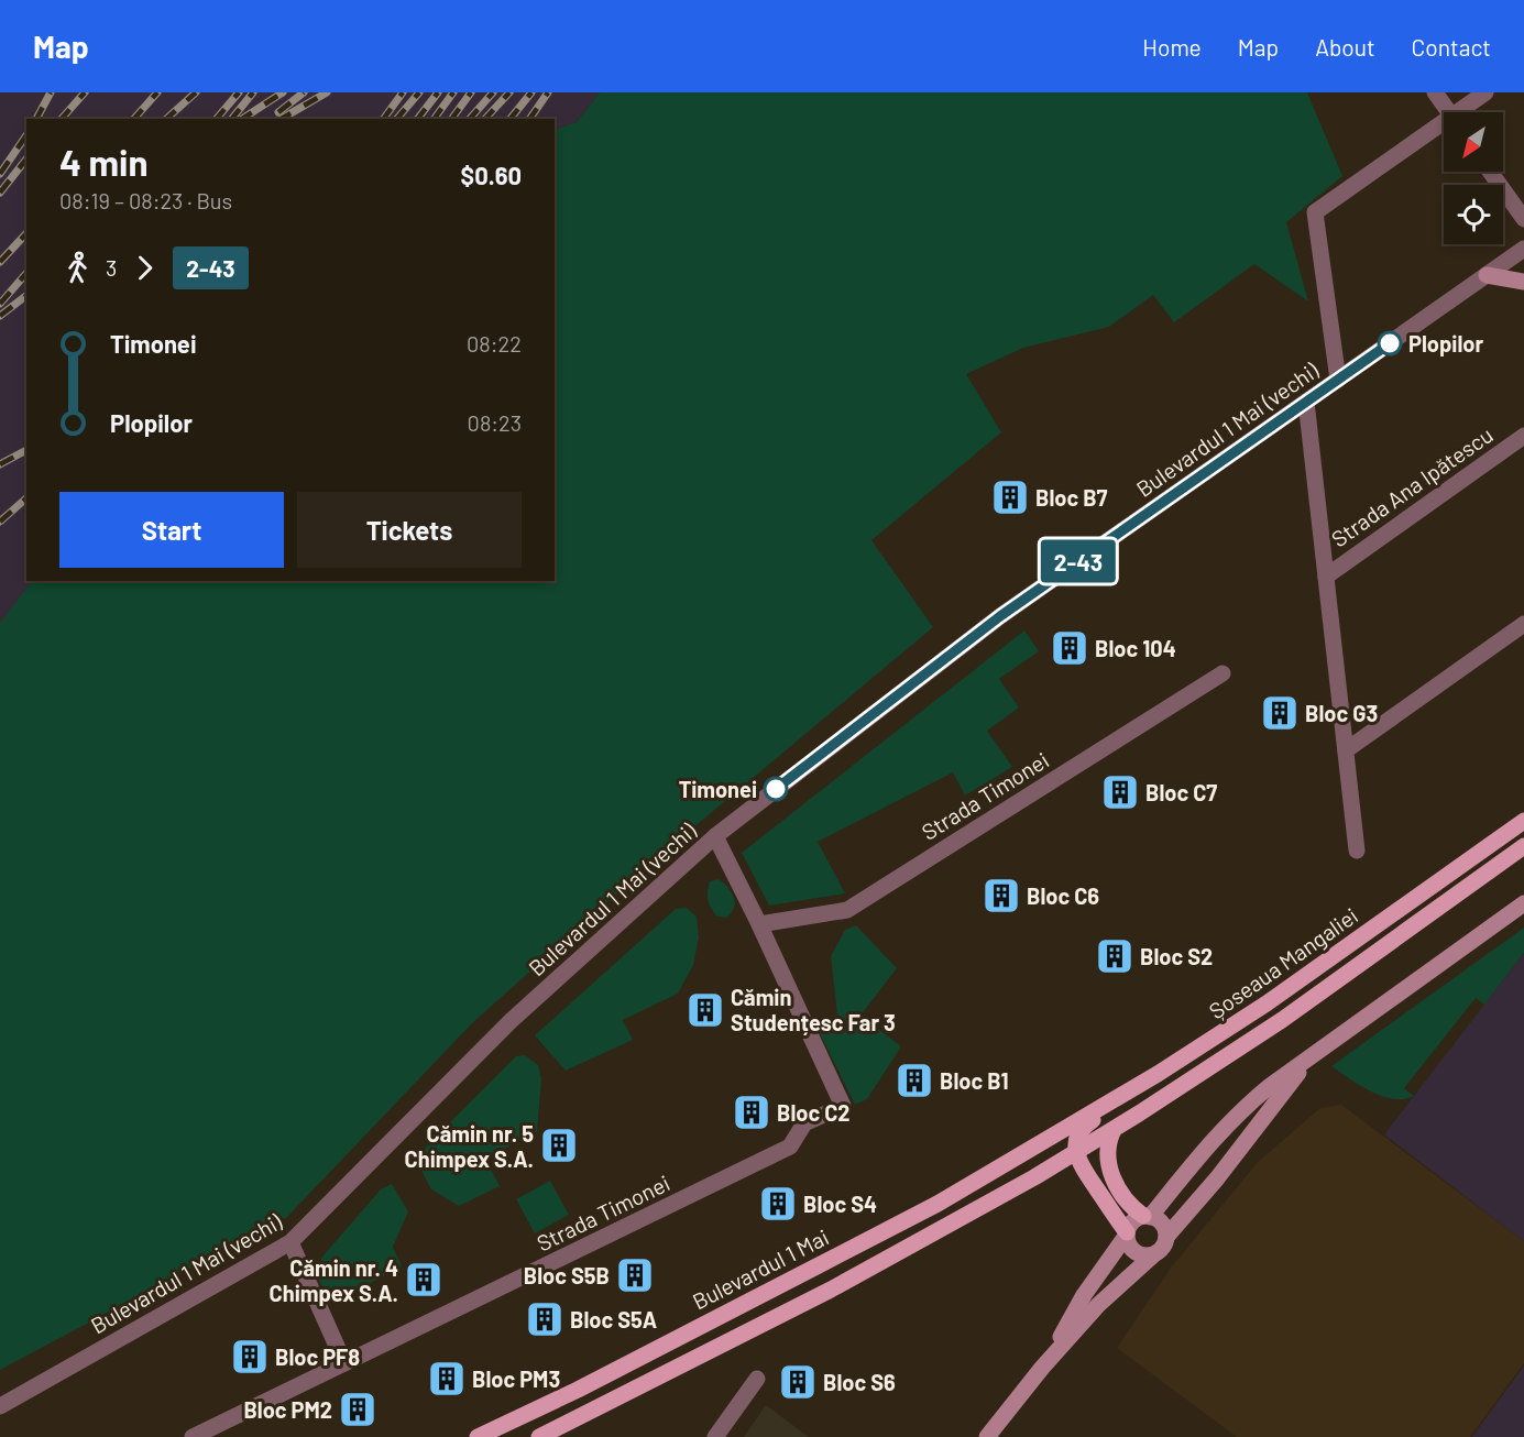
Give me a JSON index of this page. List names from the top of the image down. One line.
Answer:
{"streets":{"main road":["Șoseaua Mangaliei","Bulevardul 1 Mai"],"street":["Bulevardul 1 Mai (vechi)","Strada Ana Ipătescu","Strada Timonei"]},"crossings":[["Bulevardul 1 Mai (vechi)","Strada Timonei"],["Șoseaua Mangaliei","Bulevardul 1 Mai"]],"places":{"other":["Plopilor","Timonei"],"building":["Bloc B7","Bloc 104","Bloc G3","Bloc C7","Bloc C6","Bloc S2","Cămin Studențesc Far 3","Bloc B1","Bloc C2","Cămin nr. 5 Chimpex S.A.","Bloc S4","Bloc S5B","Cămin nr. 4 Chimpex S.A.","Bloc S5A","Bloc PF8","Bloc PM3","Bloc S6","Bloc PM2"]},"lines":["bus line 2-43"],"north":"bottom left","page":{"header":"Map","nav":["Home","Map","About","Contact"],"on_map":"2-43","heading":["4 min","08:19 – 08:23 · Bus","$0.60"],"legs":["3","2-43"],"list":[{"name":"Timonei","value":"08:22"},{"name":"Plopilor","value":"08:23"}],"buttons":["Start","Tickets"]}}
